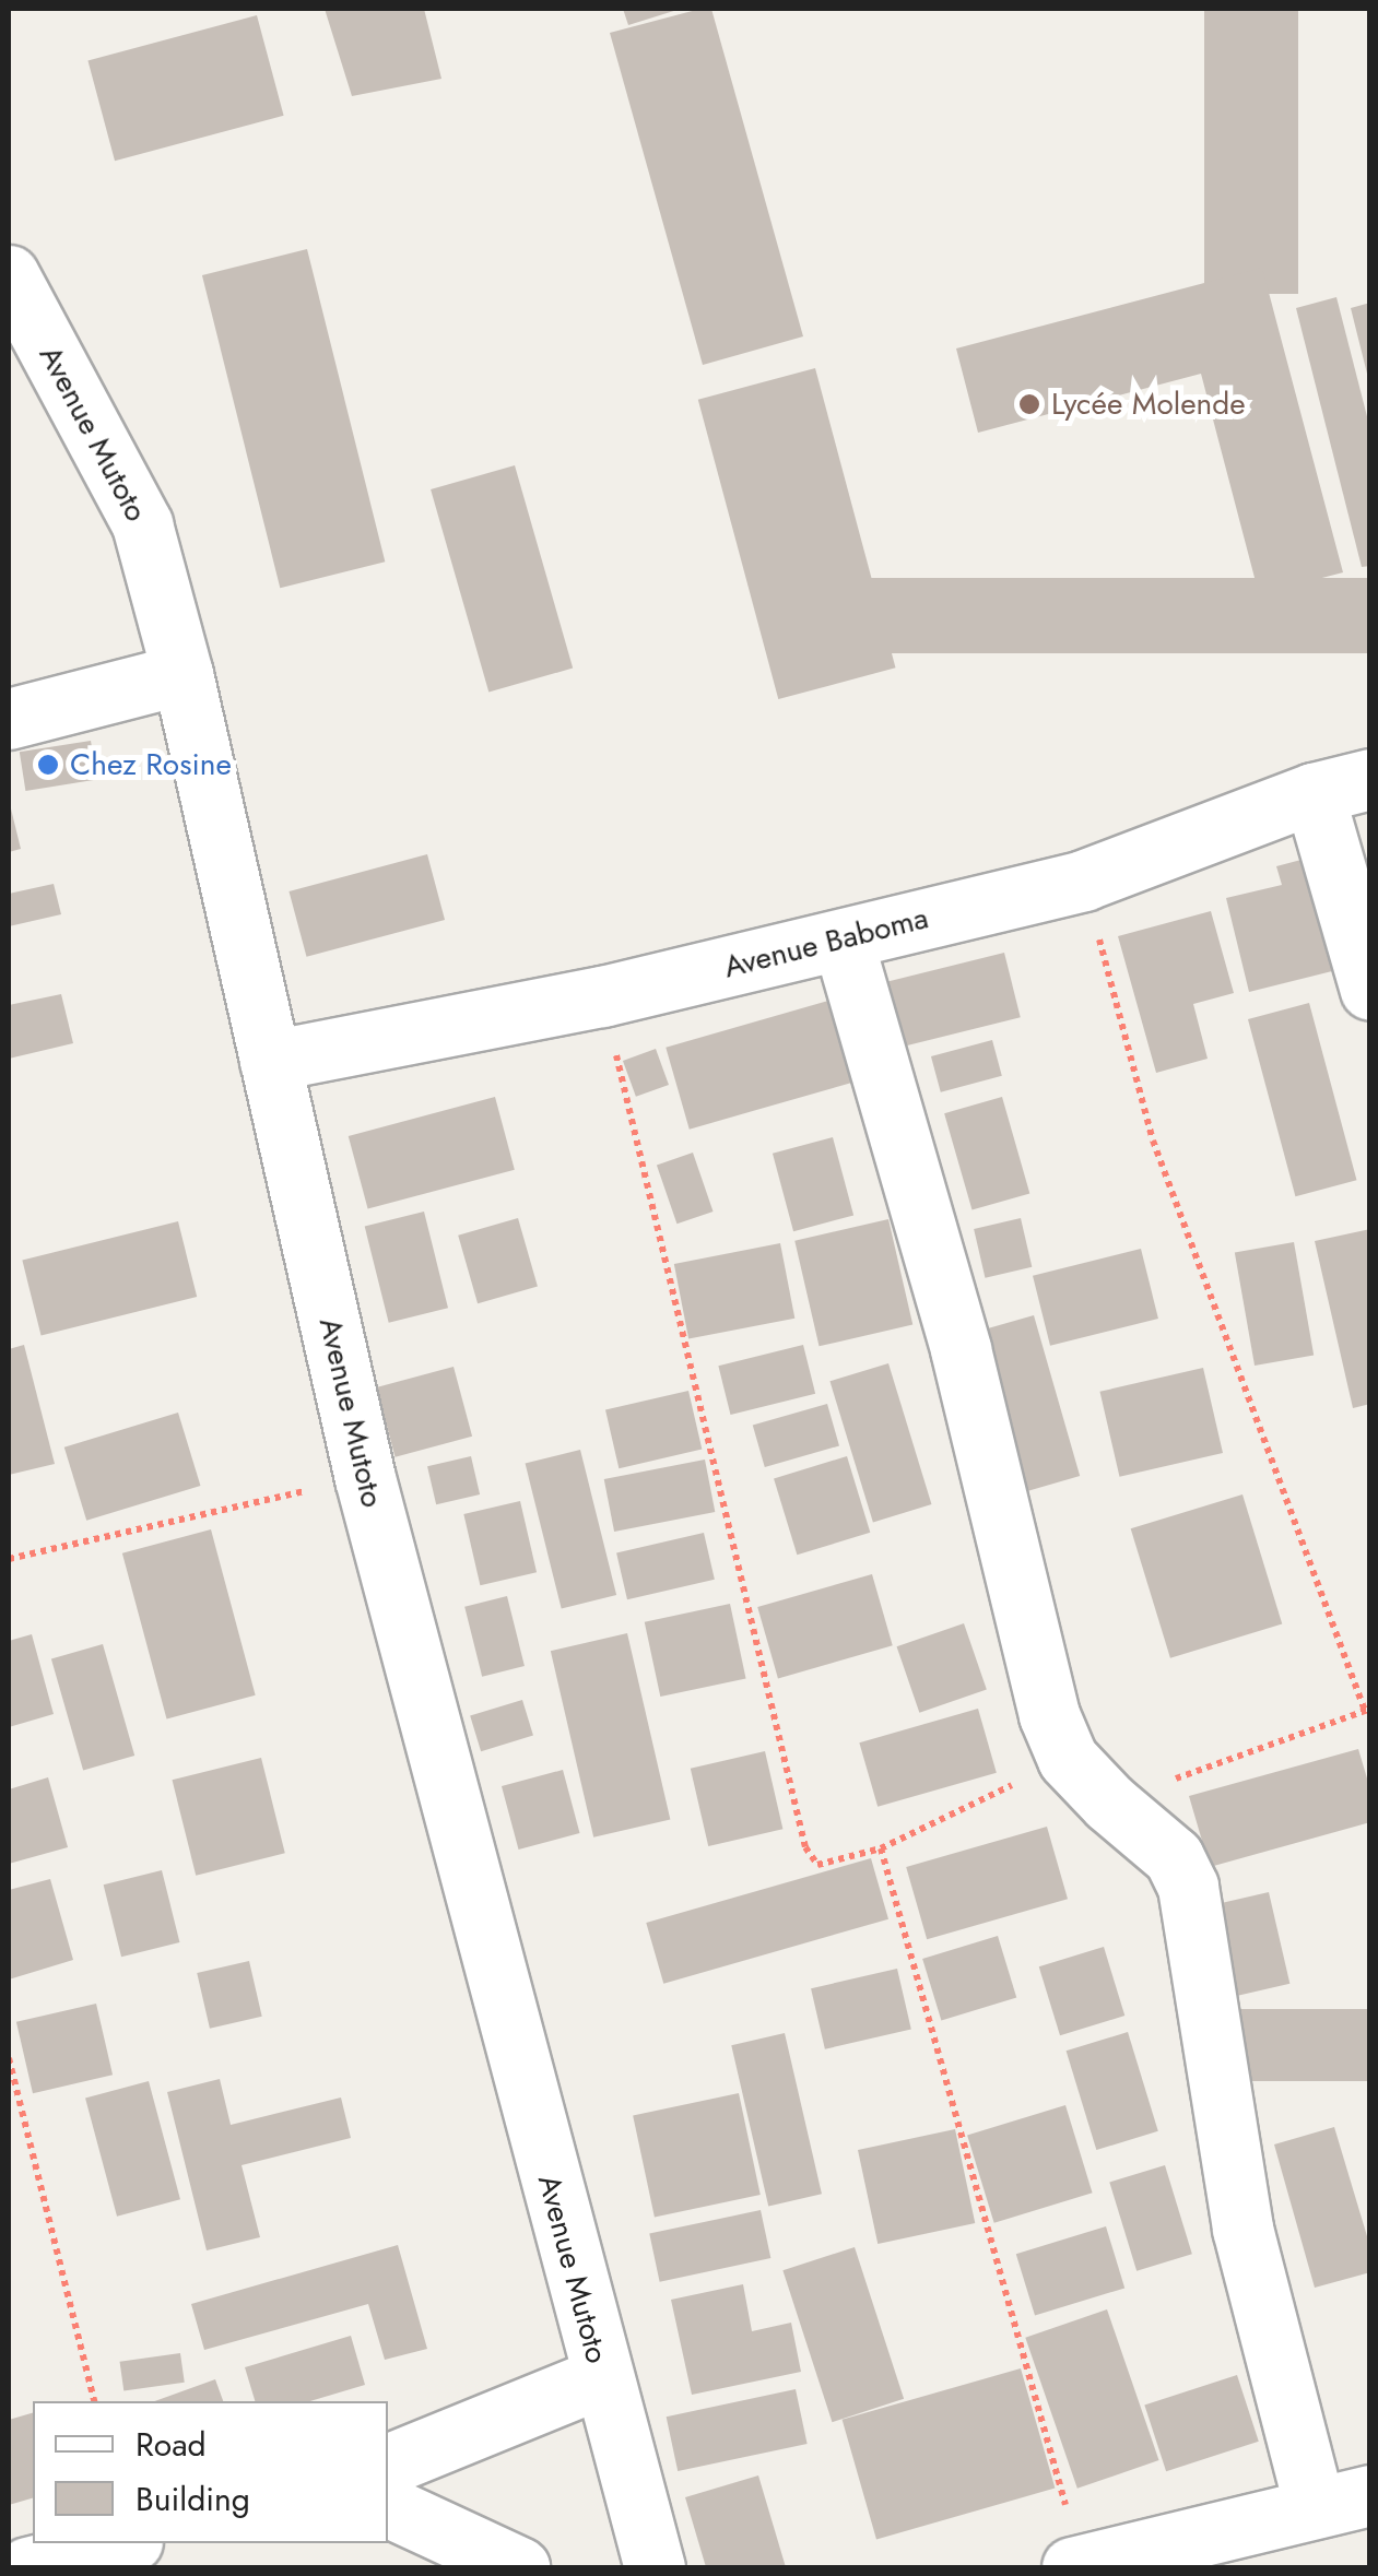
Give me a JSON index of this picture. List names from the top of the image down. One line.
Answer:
{"streets":{"street":["Avenue Mutoto","Avenue Baboma"]},"crossings":[["Avenue Mutoto","Avenue Baboma"]],"places":["Lycée Molende","Chez Rosine"],"legend":["Road","Building"]}
